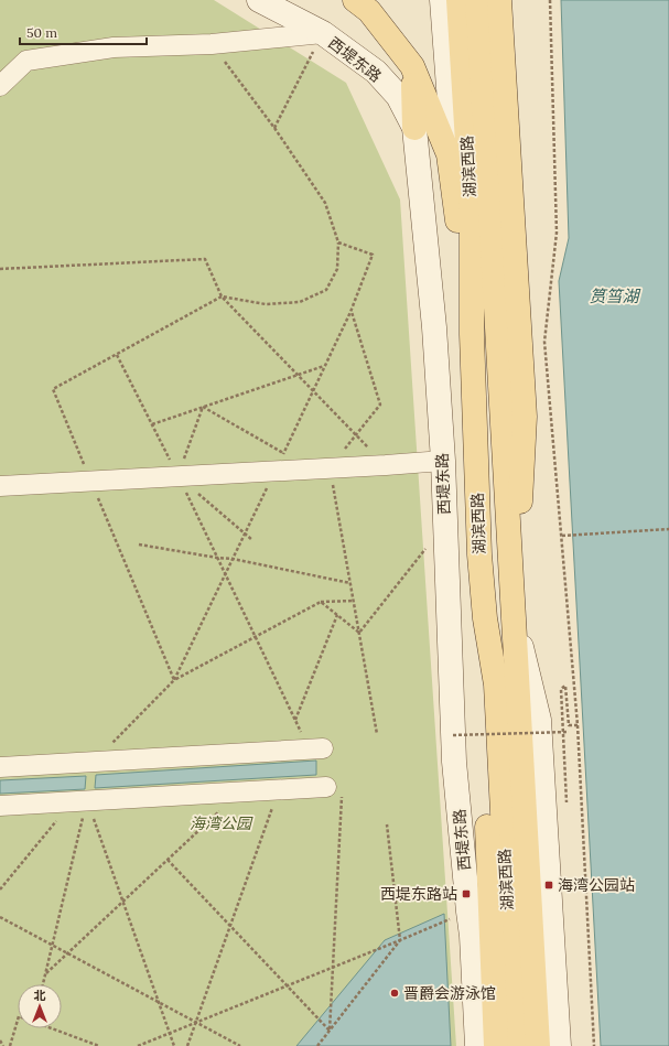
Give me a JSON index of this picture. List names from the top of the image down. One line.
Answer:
{"streets":{"main road":["西堤东路","湖滨西路"]},"water":["筼筜湖"],"parks":["海湾公园"],"places":{"transit":["海湾公园站","西堤东路站"],"other":["晋爵会游泳馆"]},"scale_bar":"50 m","north":"top"}
